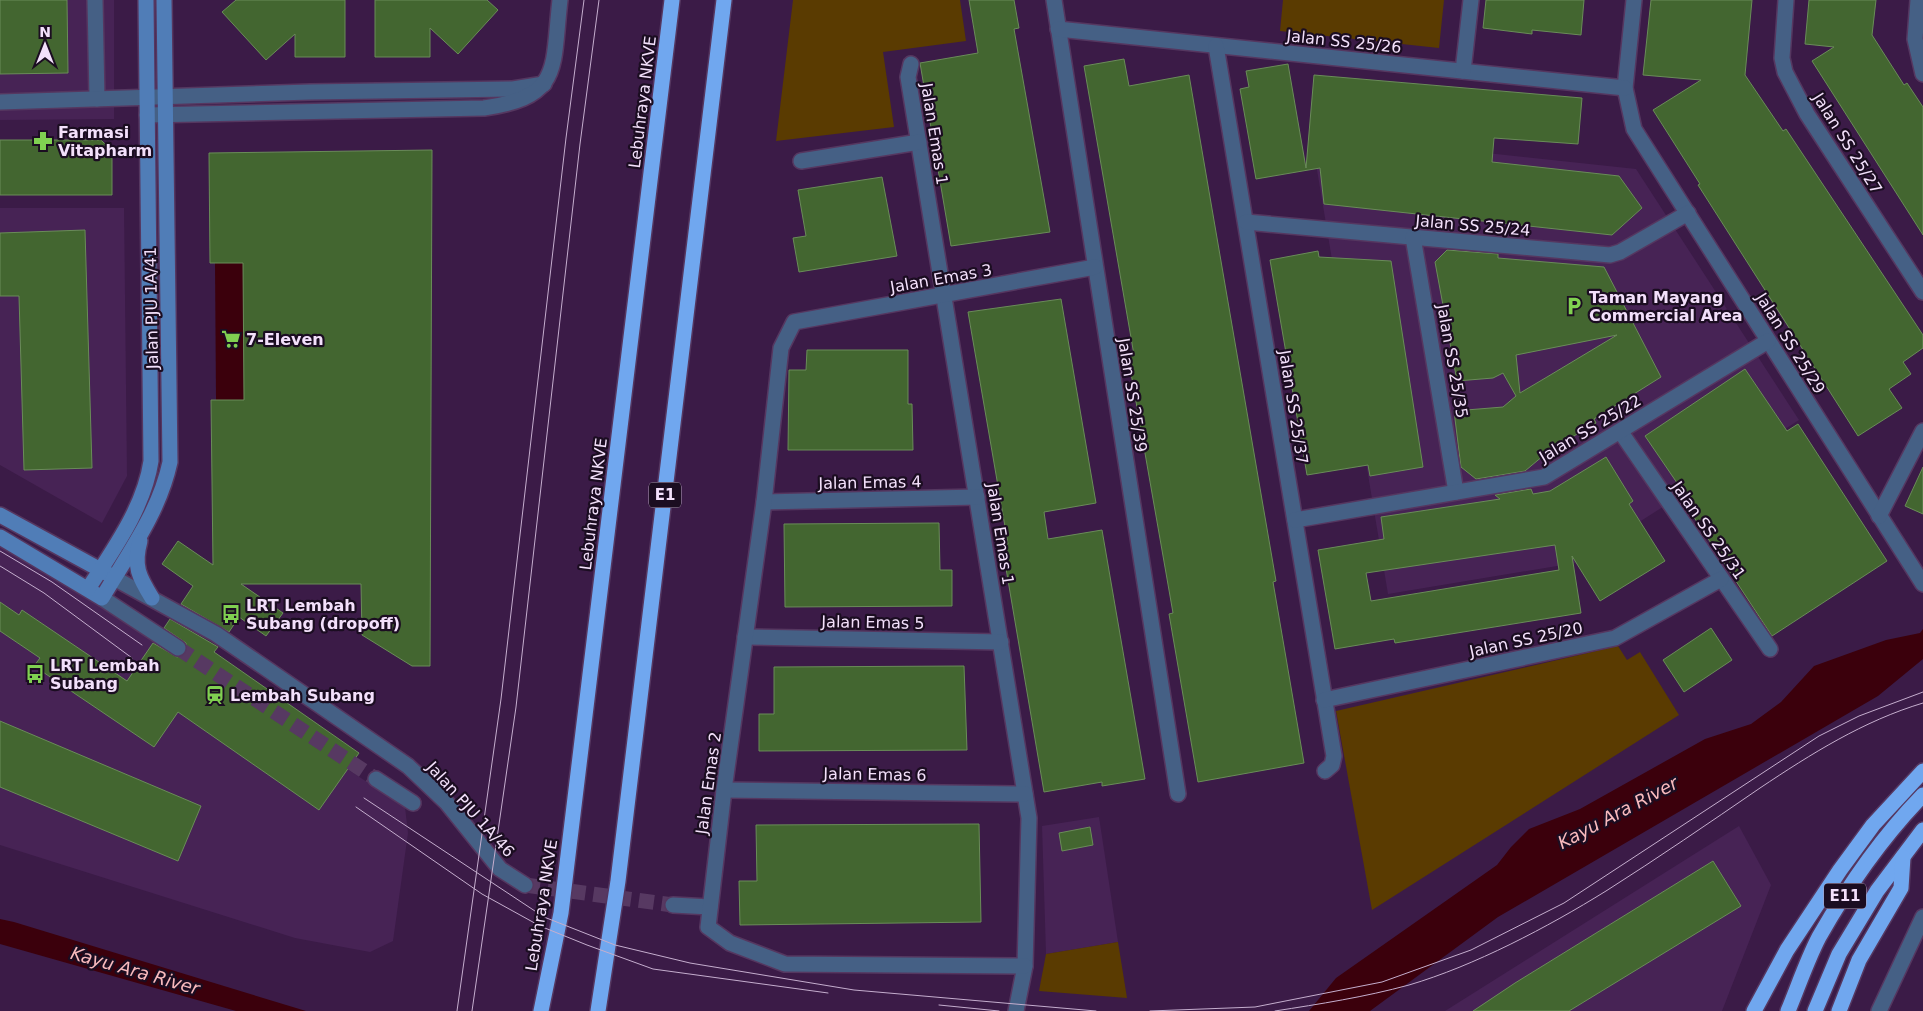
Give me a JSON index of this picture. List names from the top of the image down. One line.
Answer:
{"streets":{"highway":["Lebuhraya NKVE","E1","E11"],"street":["Jalan SS 25/26","Jalan Emas 1","Jalan SS 25/27","Jalan SS 25/24","Jalan Emas 3","Jalan PJU 1A/41","Jalan SS 25/29","Jalan SS 25/35","Jalan SS 25/39","Jalan SS 25/37","Jalan SS 25/22","Jalan Emas 4","Jalan SS 25/31","Jalan Emas 5","Jalan SS 25/20","Jalan Emas 6","Jalan Emas 2","Jalan PJU 1A/46"]},"crossings":[["Jalan SS 25/26","Jalan SS 25/29"],["Jalan SS 25/26","Jalan SS 25/39"],["Jalan SS 25/26","Jalan SS 25/37"],["Jalan Emas 1","Jalan Emas 3"],["Jalan Emas 1","Jalan Emas 4"],["Jalan Emas 1","Jalan Emas 5"],["Jalan Emas 1","Jalan Emas 6"],["Jalan Emas 1","Jalan Emas 2"],["Jalan SS 25/24","Jalan SS 25/29"],["Jalan SS 25/24","Jalan SS 25/35"],["Jalan SS 25/24","Jalan SS 25/37"],["Jalan Emas 3","Jalan SS 25/39"],["Jalan Emas 3","Jalan Emas 2"],["Jalan PJU 1A/41","Jalan PJU 1A/46"],["Jalan SS 25/29","Jalan SS 25/22"],["Jalan SS 25/35","Jalan SS 25/22"],["Jalan SS 25/37","Jalan SS 25/22"],["Jalan SS 25/37","Jalan SS 25/20"],["Jalan SS 25/22","Jalan SS 25/31"],["Jalan Emas 4","Jalan Emas 2"],["Jalan SS 25/31","Jalan SS 25/20"],["Jalan Emas 5","Jalan Emas 2"],["Jalan Emas 6","Jalan Emas 2"]],"water":["Kayu Ara River"],"places":{"pharmacy":["Farmasi Vitapharm"],"parking":["Taman Mayang Commercial Area"],"supermarket":["7-Eleven"],"bus stop":["LRT Lembah Subang (dropoff)","LRT Lembah Subang"],"station":["Lembah Subang"]},"north":"top"}
